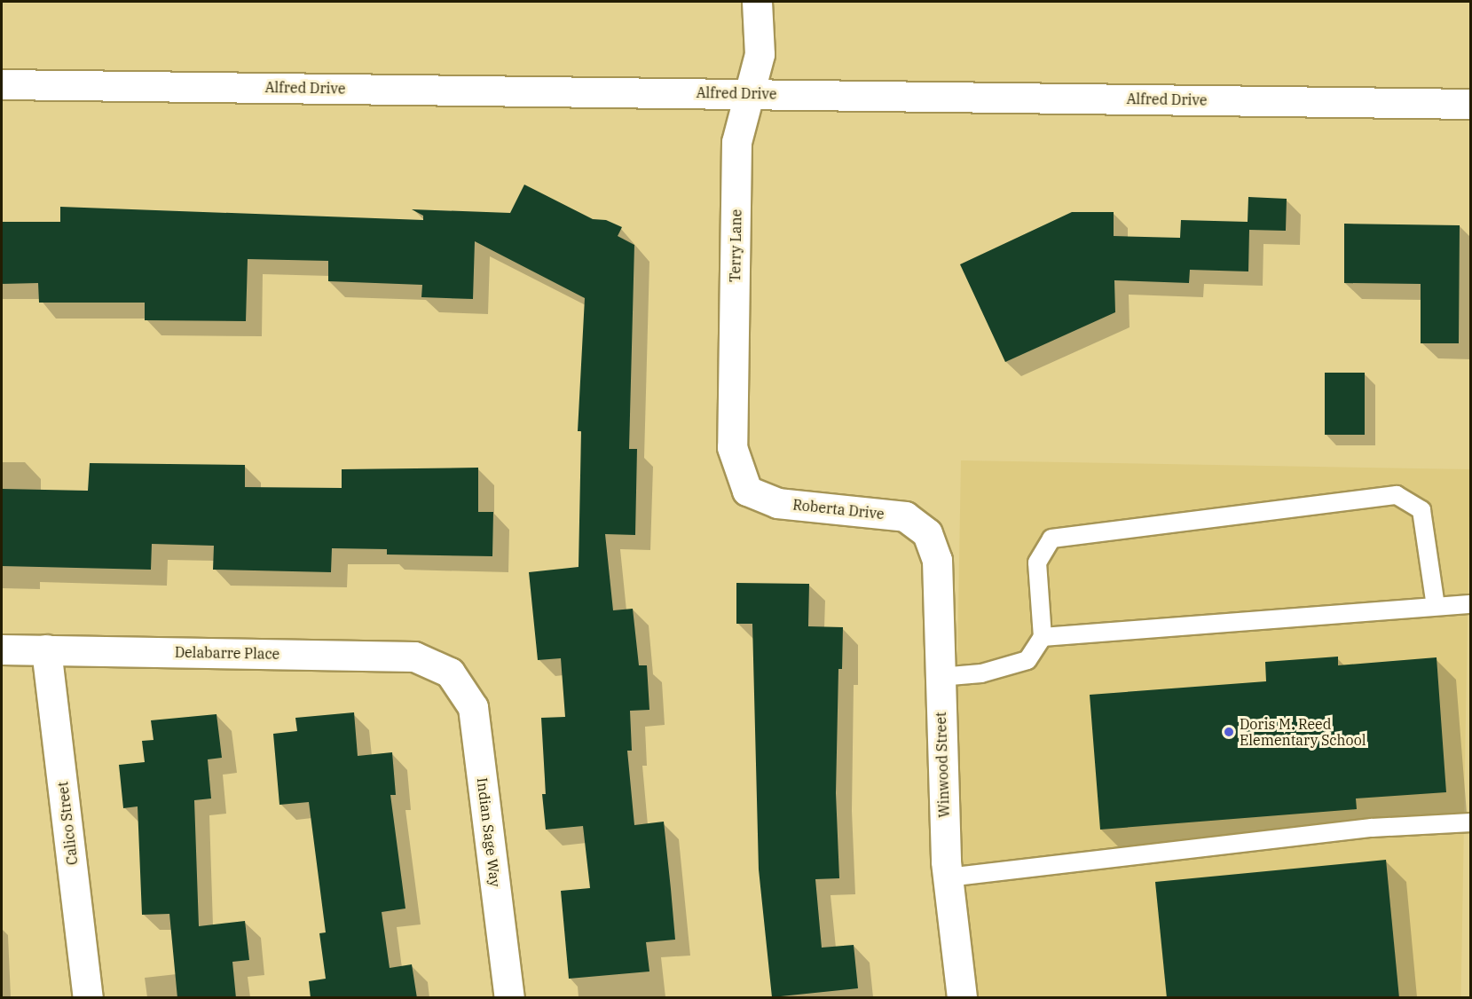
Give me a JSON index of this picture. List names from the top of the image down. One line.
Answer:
{"streets":{"street":["Alfred Drive","Terry Lane","Roberta Drive","Delabarre Place","Winwood Street","Calico Street","Indian Sage Way"]},"crossings":[["Alfred Drive","Terry Lane"],["Terry Lane","Roberta Drive"],["Roberta Drive","Winwood Street"],["Delabarre Place","Calico Street"],["Delabarre Place","Indian Sage Way"]],"places":["Doris M. Reed Elementary School"]}
